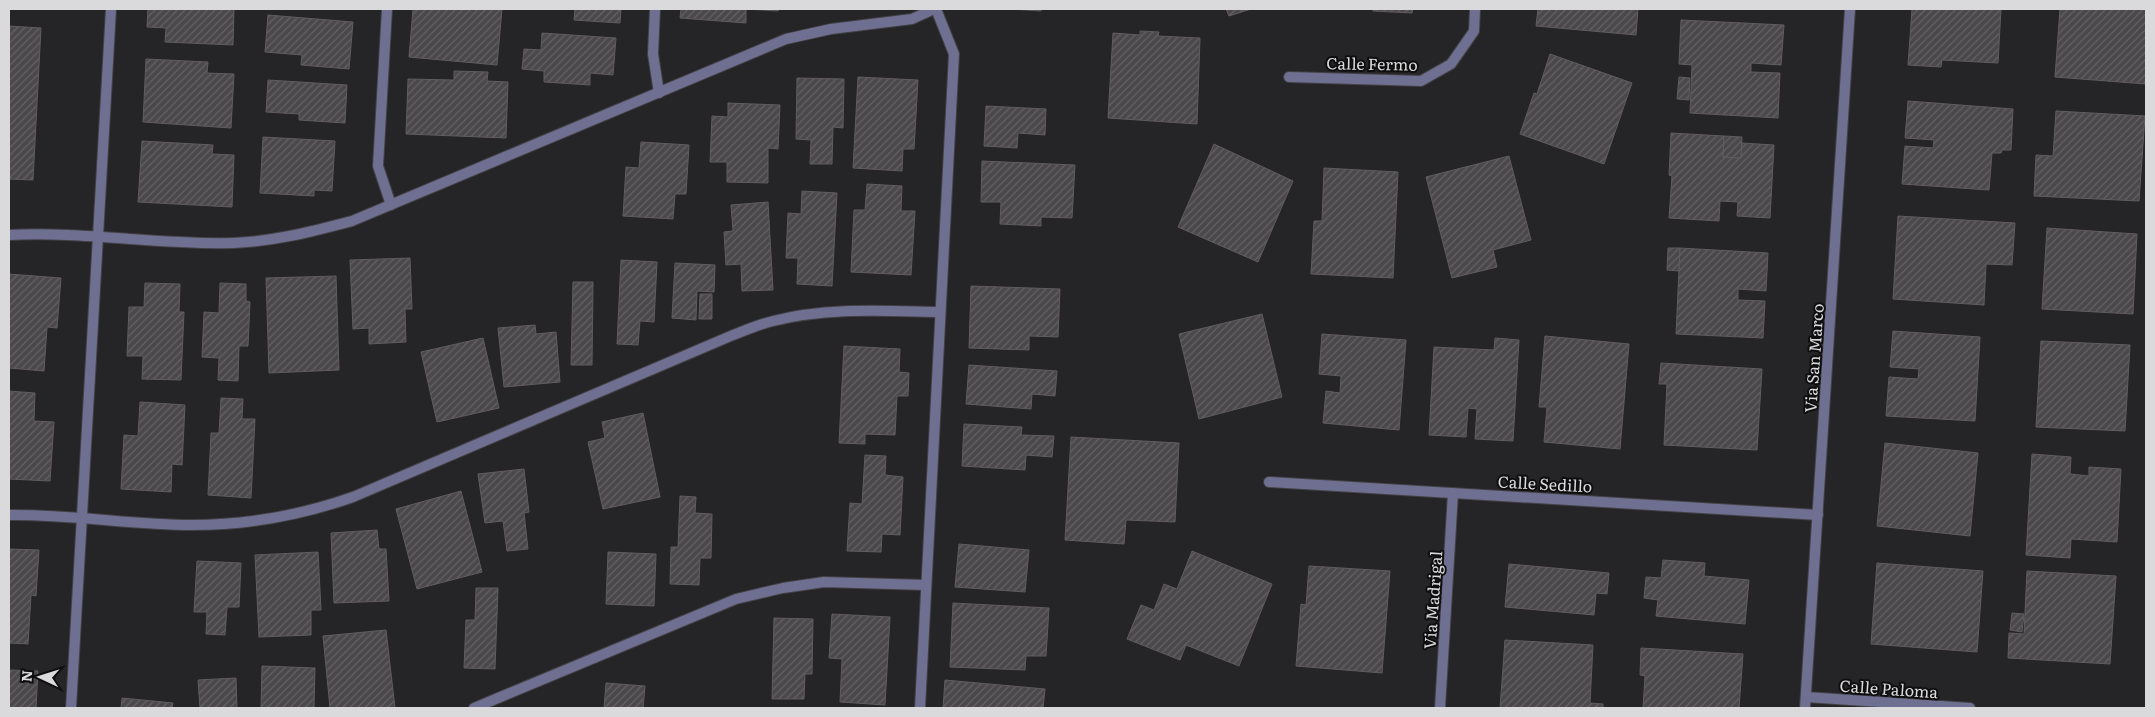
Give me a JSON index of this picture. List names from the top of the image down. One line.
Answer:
{"streets":{"street":["Calle Fermo","Via San Marco","Calle Sedillo","Via Madrigal","Calle Paloma"]},"crossings":[["Via San Marco","Calle Sedillo"],["Via San Marco","Calle Paloma"],["Calle Sedillo","Via Madrigal"]],"north":"left"}
